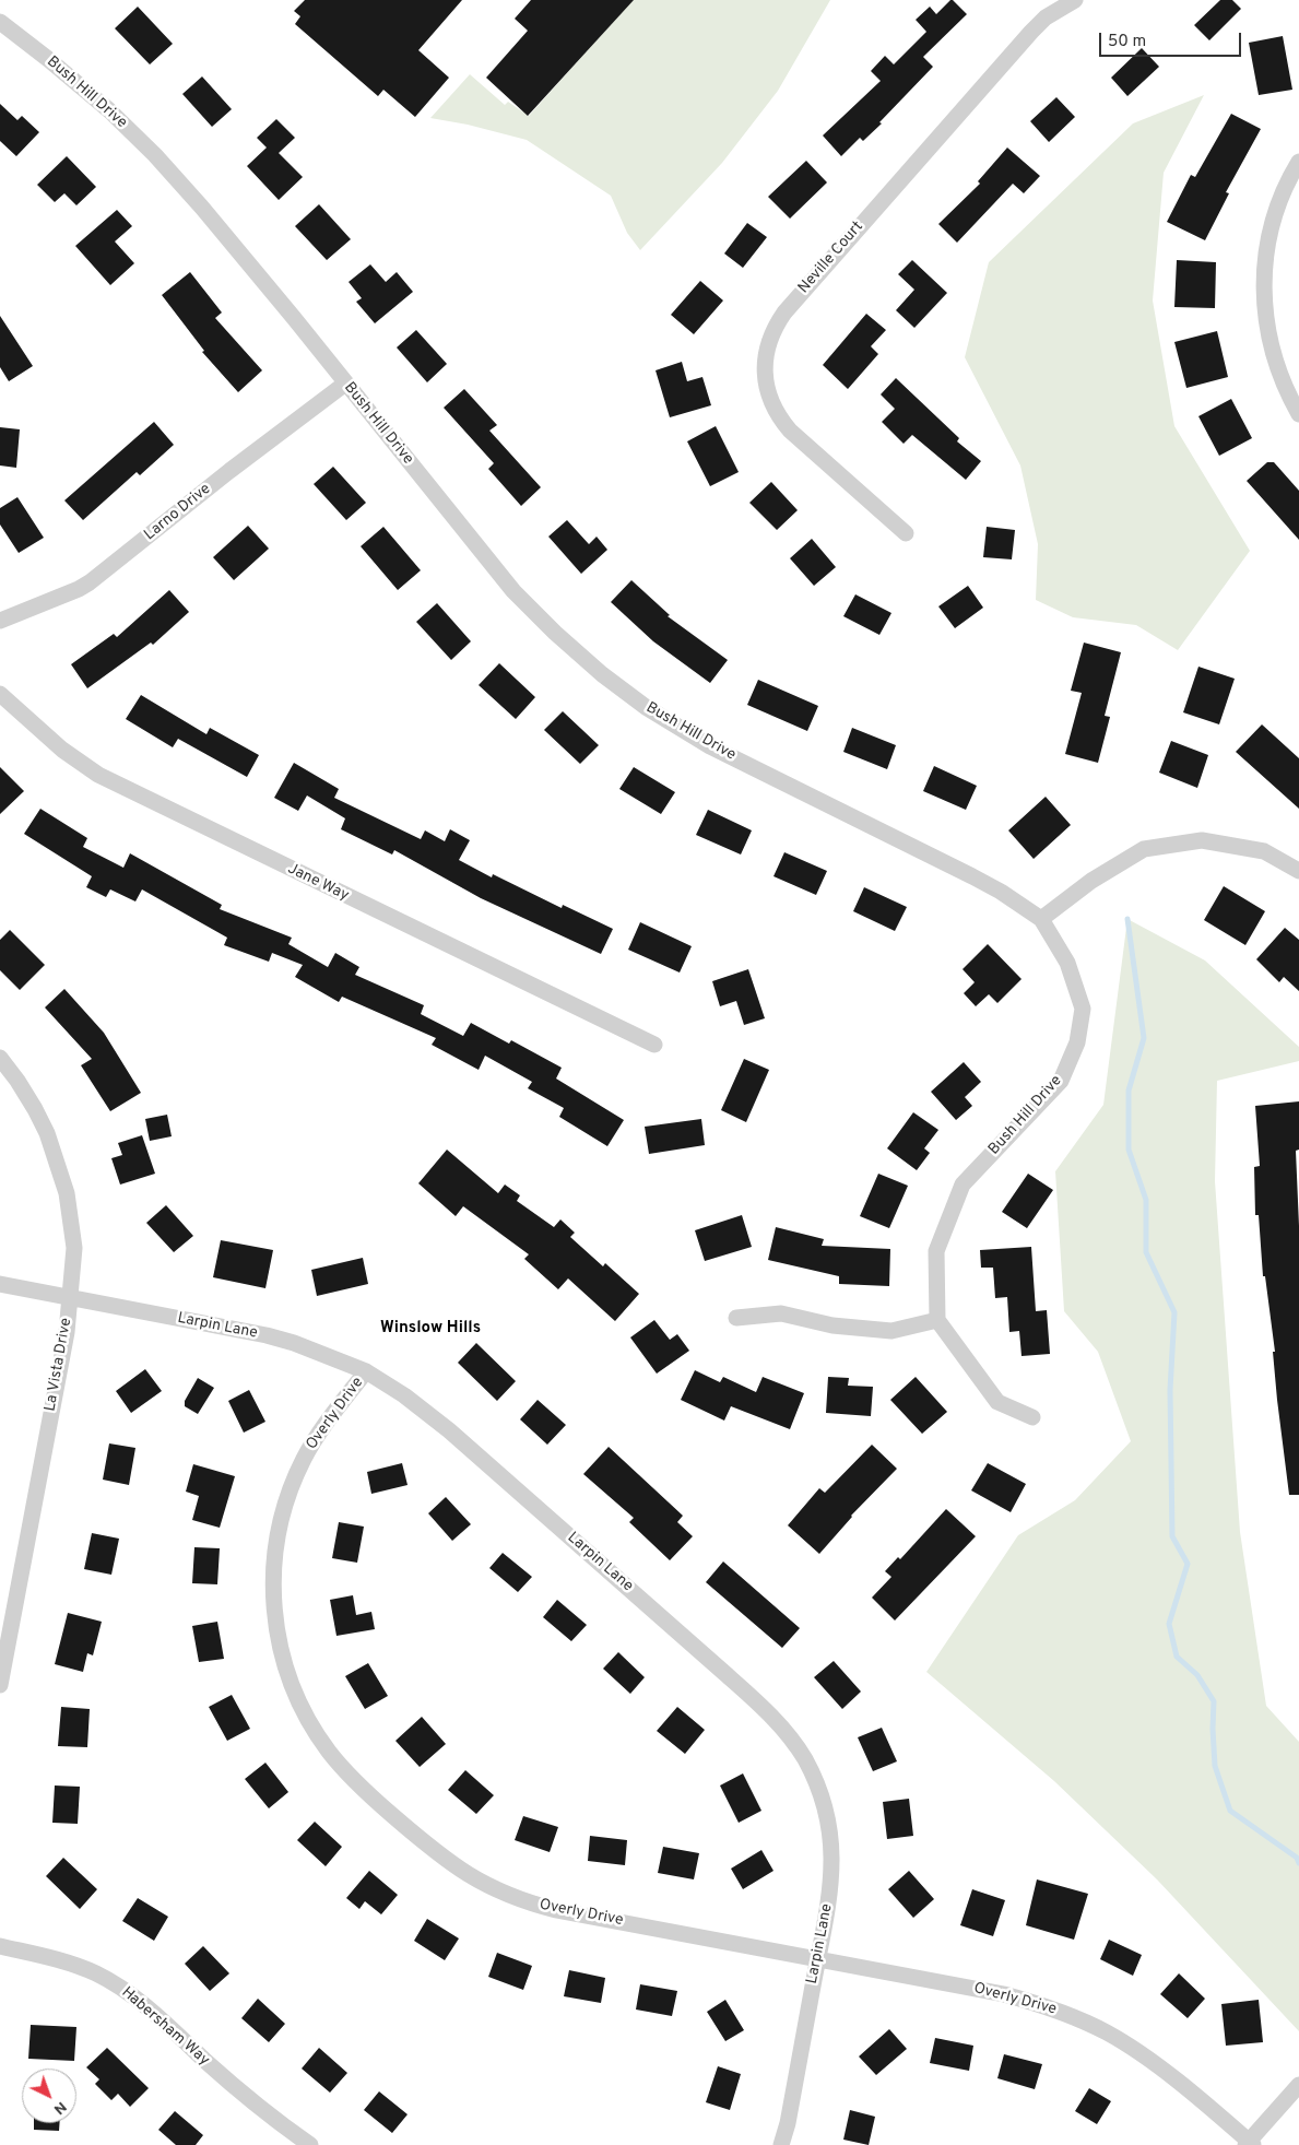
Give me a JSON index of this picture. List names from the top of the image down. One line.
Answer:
{"streets":{"street":["Bush Hill Drive","Neville Court","Larno Drive","Jane Way","Larpin Lane","La Vista Drive","Overly Drive","Habersham Way"]},"crossings":[["Bush Hill Drive","Larno Drive"],["Larpin Lane","La Vista Drive"],["Larpin Lane","Overly Drive"]],"districts":["Winslow Hills"],"scale_bar":"50 m","north":"bottom right"}
